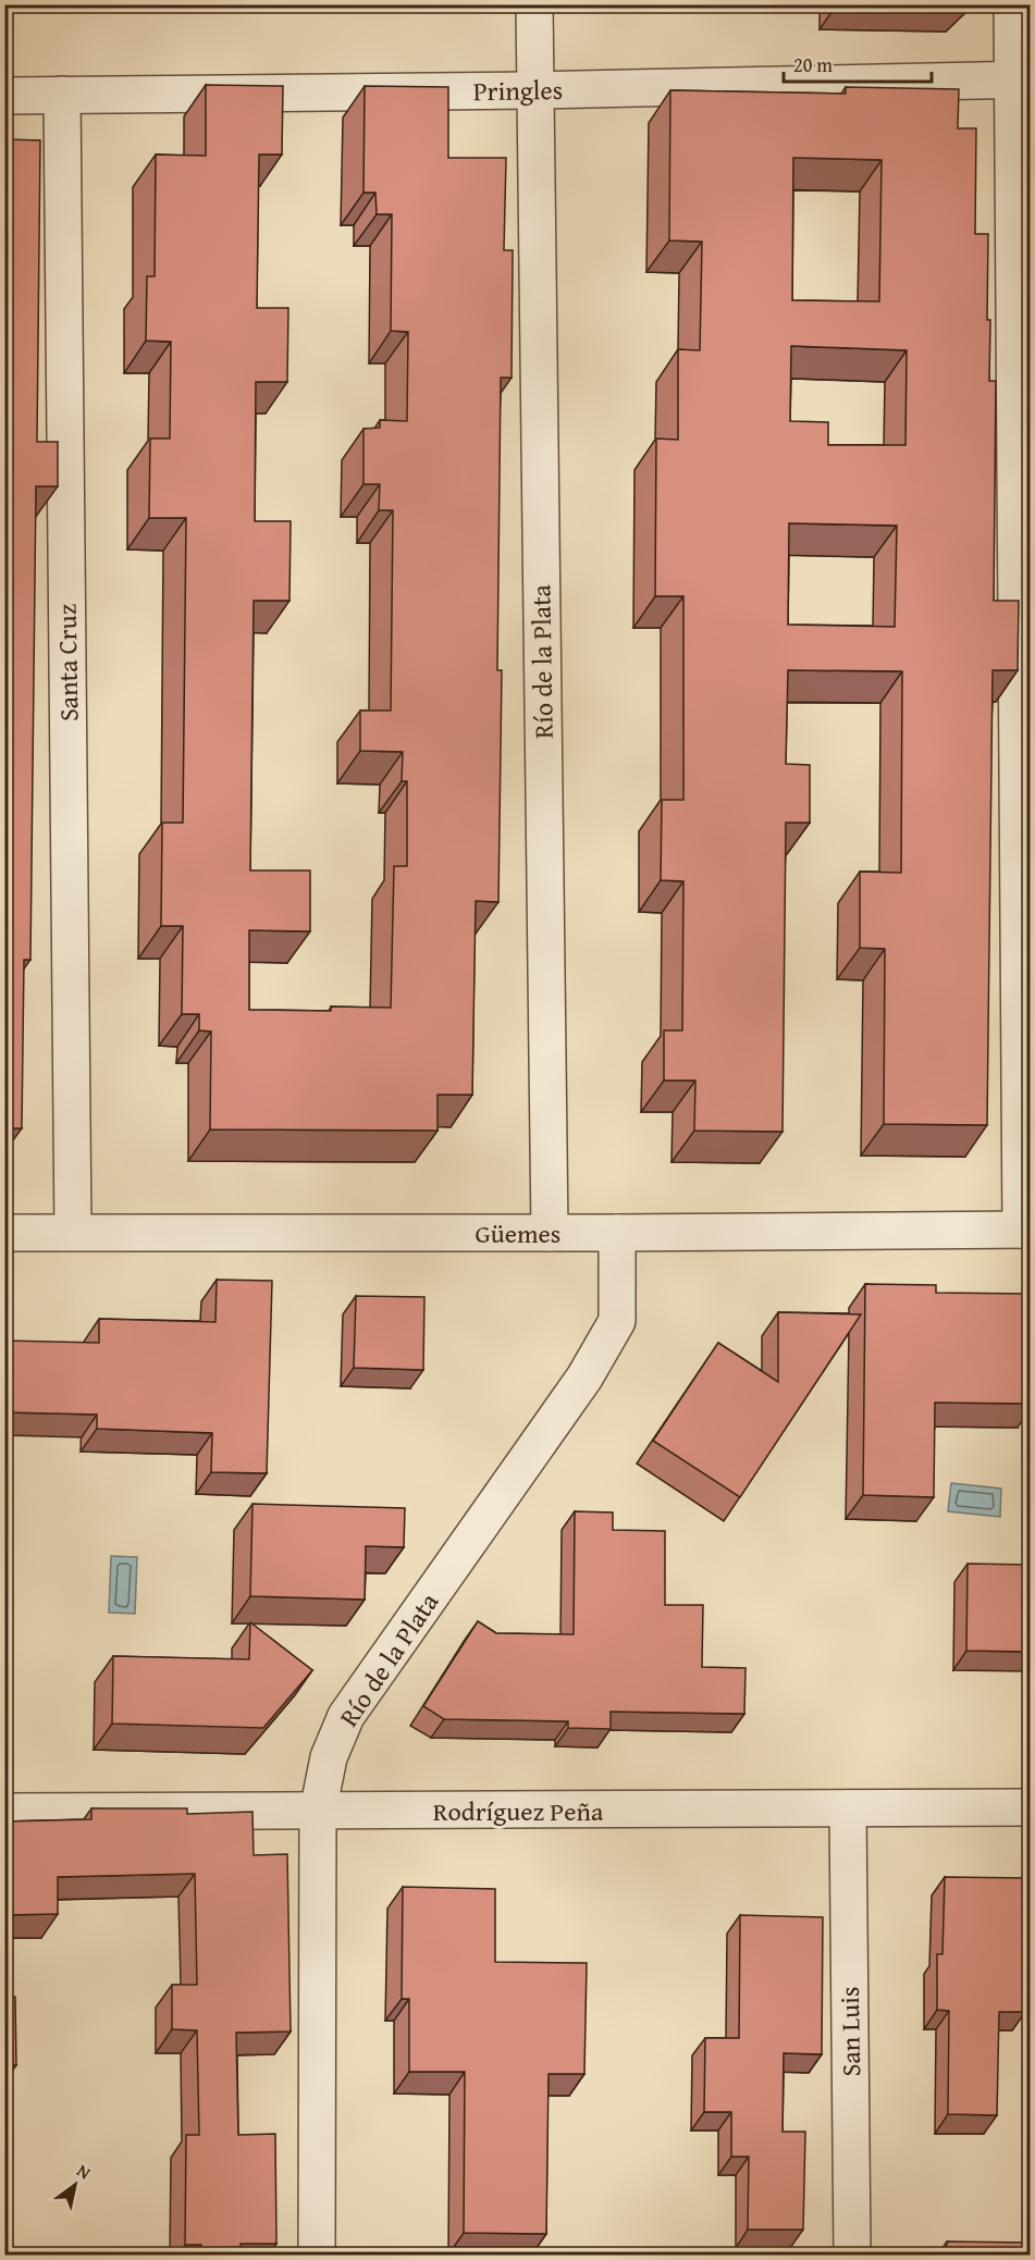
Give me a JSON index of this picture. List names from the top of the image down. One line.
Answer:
{"streets":{"street":["Pringles","Río de la Plata","Santa Cruz","Güemes","Rodríguez Peña","San Luis"]},"crossings":[["Pringles","Río de la Plata"],["Pringles","Santa Cruz"],["Río de la Plata","Güemes"],["Río de la Plata","Rodríguez Peña"],["Santa Cruz","Güemes"],["Rodríguez Peña","San Luis"]],"scale_bar":"20 m","north":"top right"}
